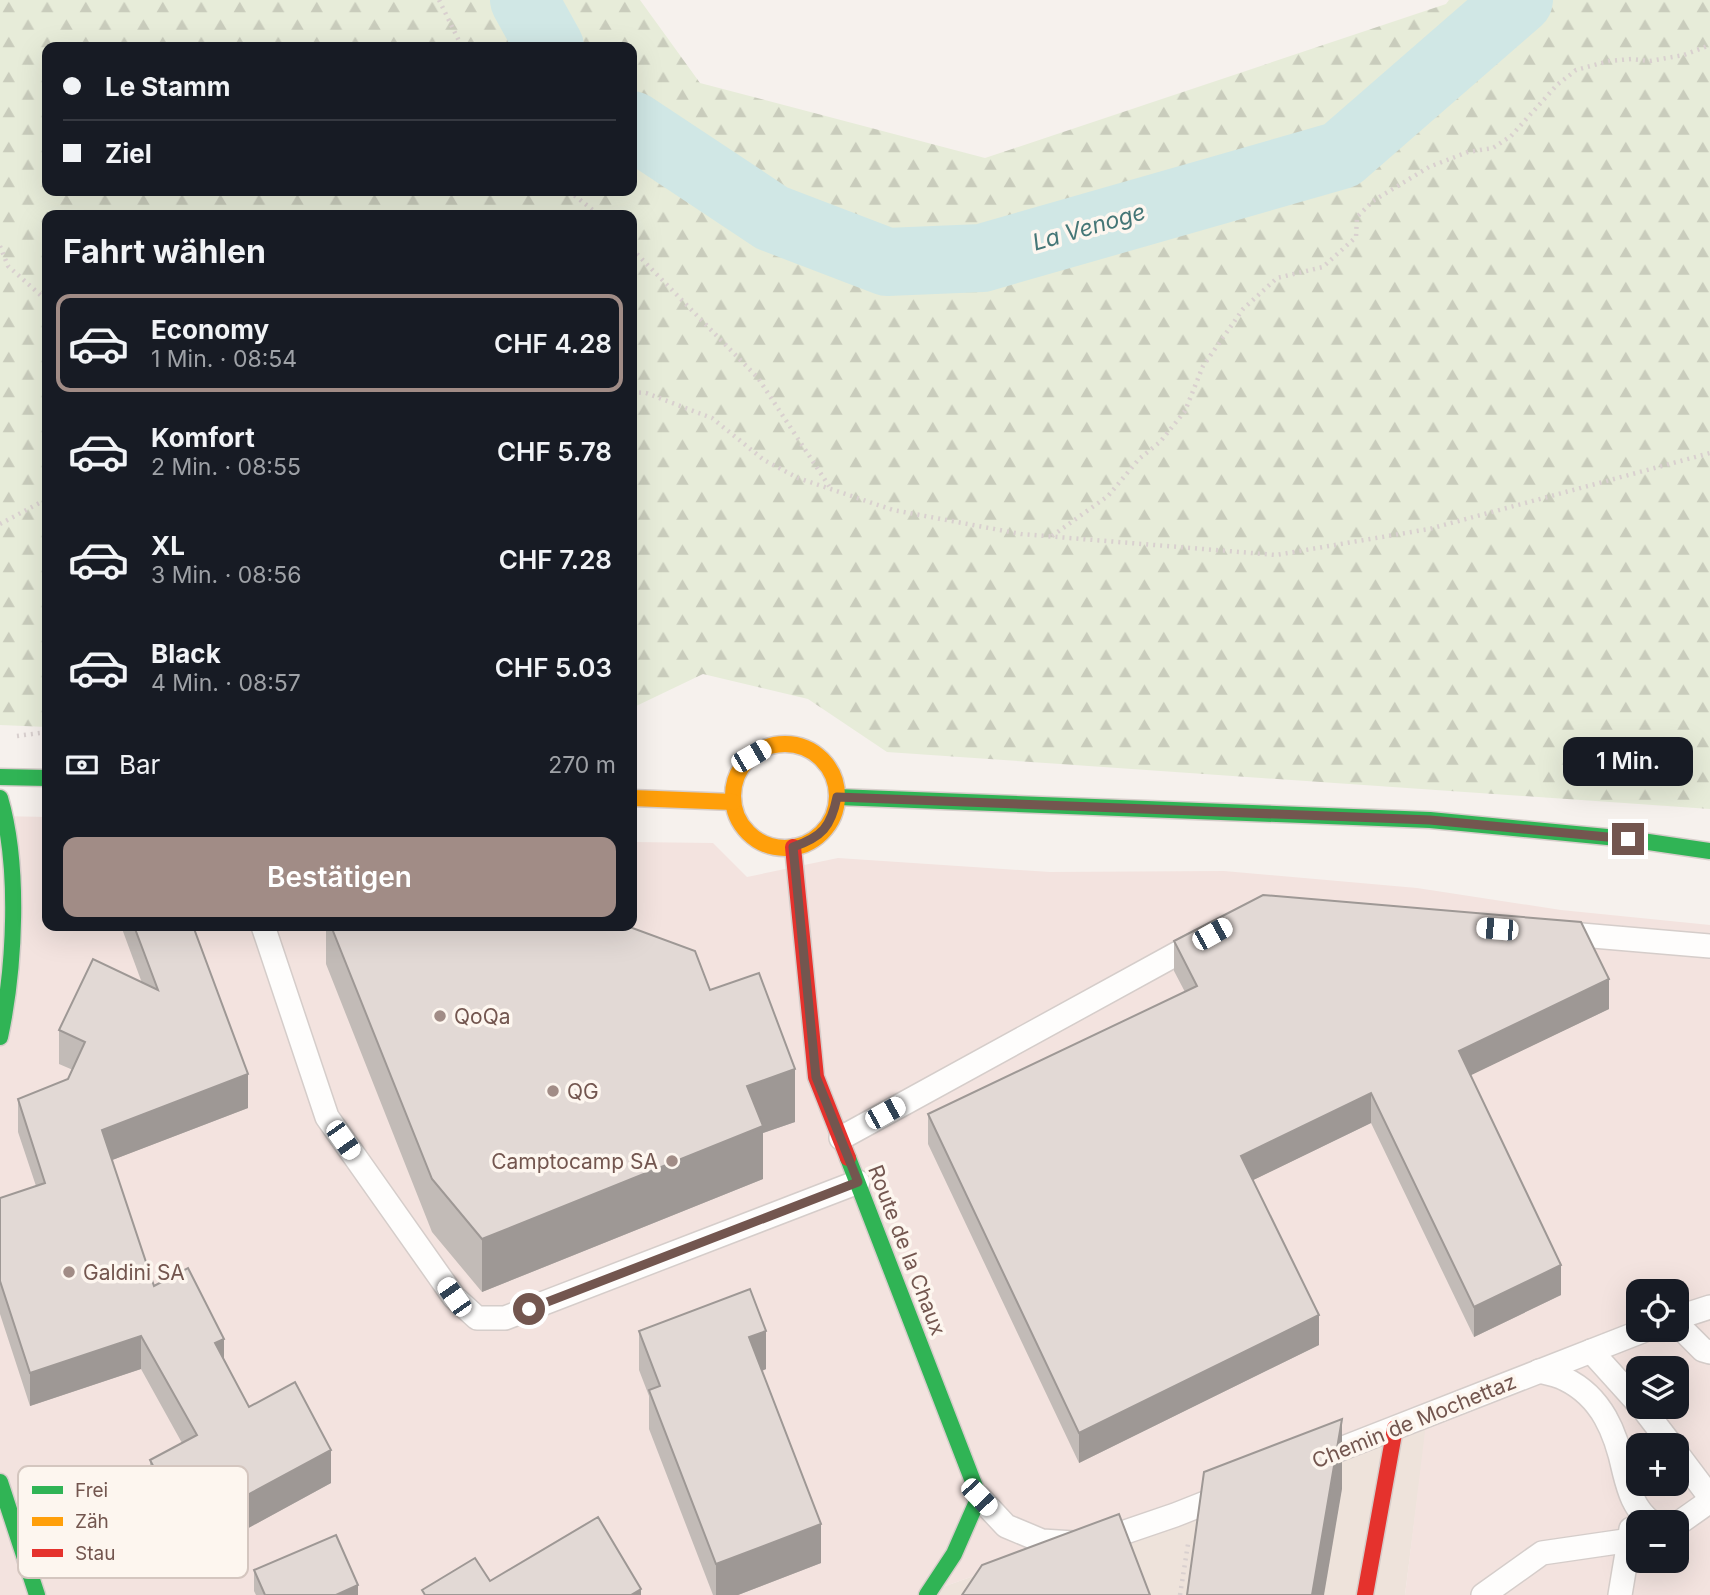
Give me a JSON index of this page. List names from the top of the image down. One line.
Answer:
{"streets":{"main road":["Route de la Chaux"],"lane":["Chemin de Mochettaz"]},"water":["La Venoge"],"places":["QoQa","QG","Camptocamp SA","Galdini SA"],"legend":["Frei","Zäh","Stau"],"page":{"banner":["Le Stamm","Ziel"],"heading":"Fahrt wählen","list":[{"name":"Economy","note":"1 Min. · 08:54","value":"CHF 4.28"},{"name":"Komfort","note":"2 Min. · 08:55","value":"CHF 5.78"},{"name":"XL","note":"3 Min. · 08:56","value":"CHF 7.28"},{"name":"Black","note":"4 Min. · 08:57","value":"CHF 5.03"}],"pay":["Bar","270 m"],"bubble":"1 Min.","buttons":"Bestätigen","map_buttons":["+","−"]}}
